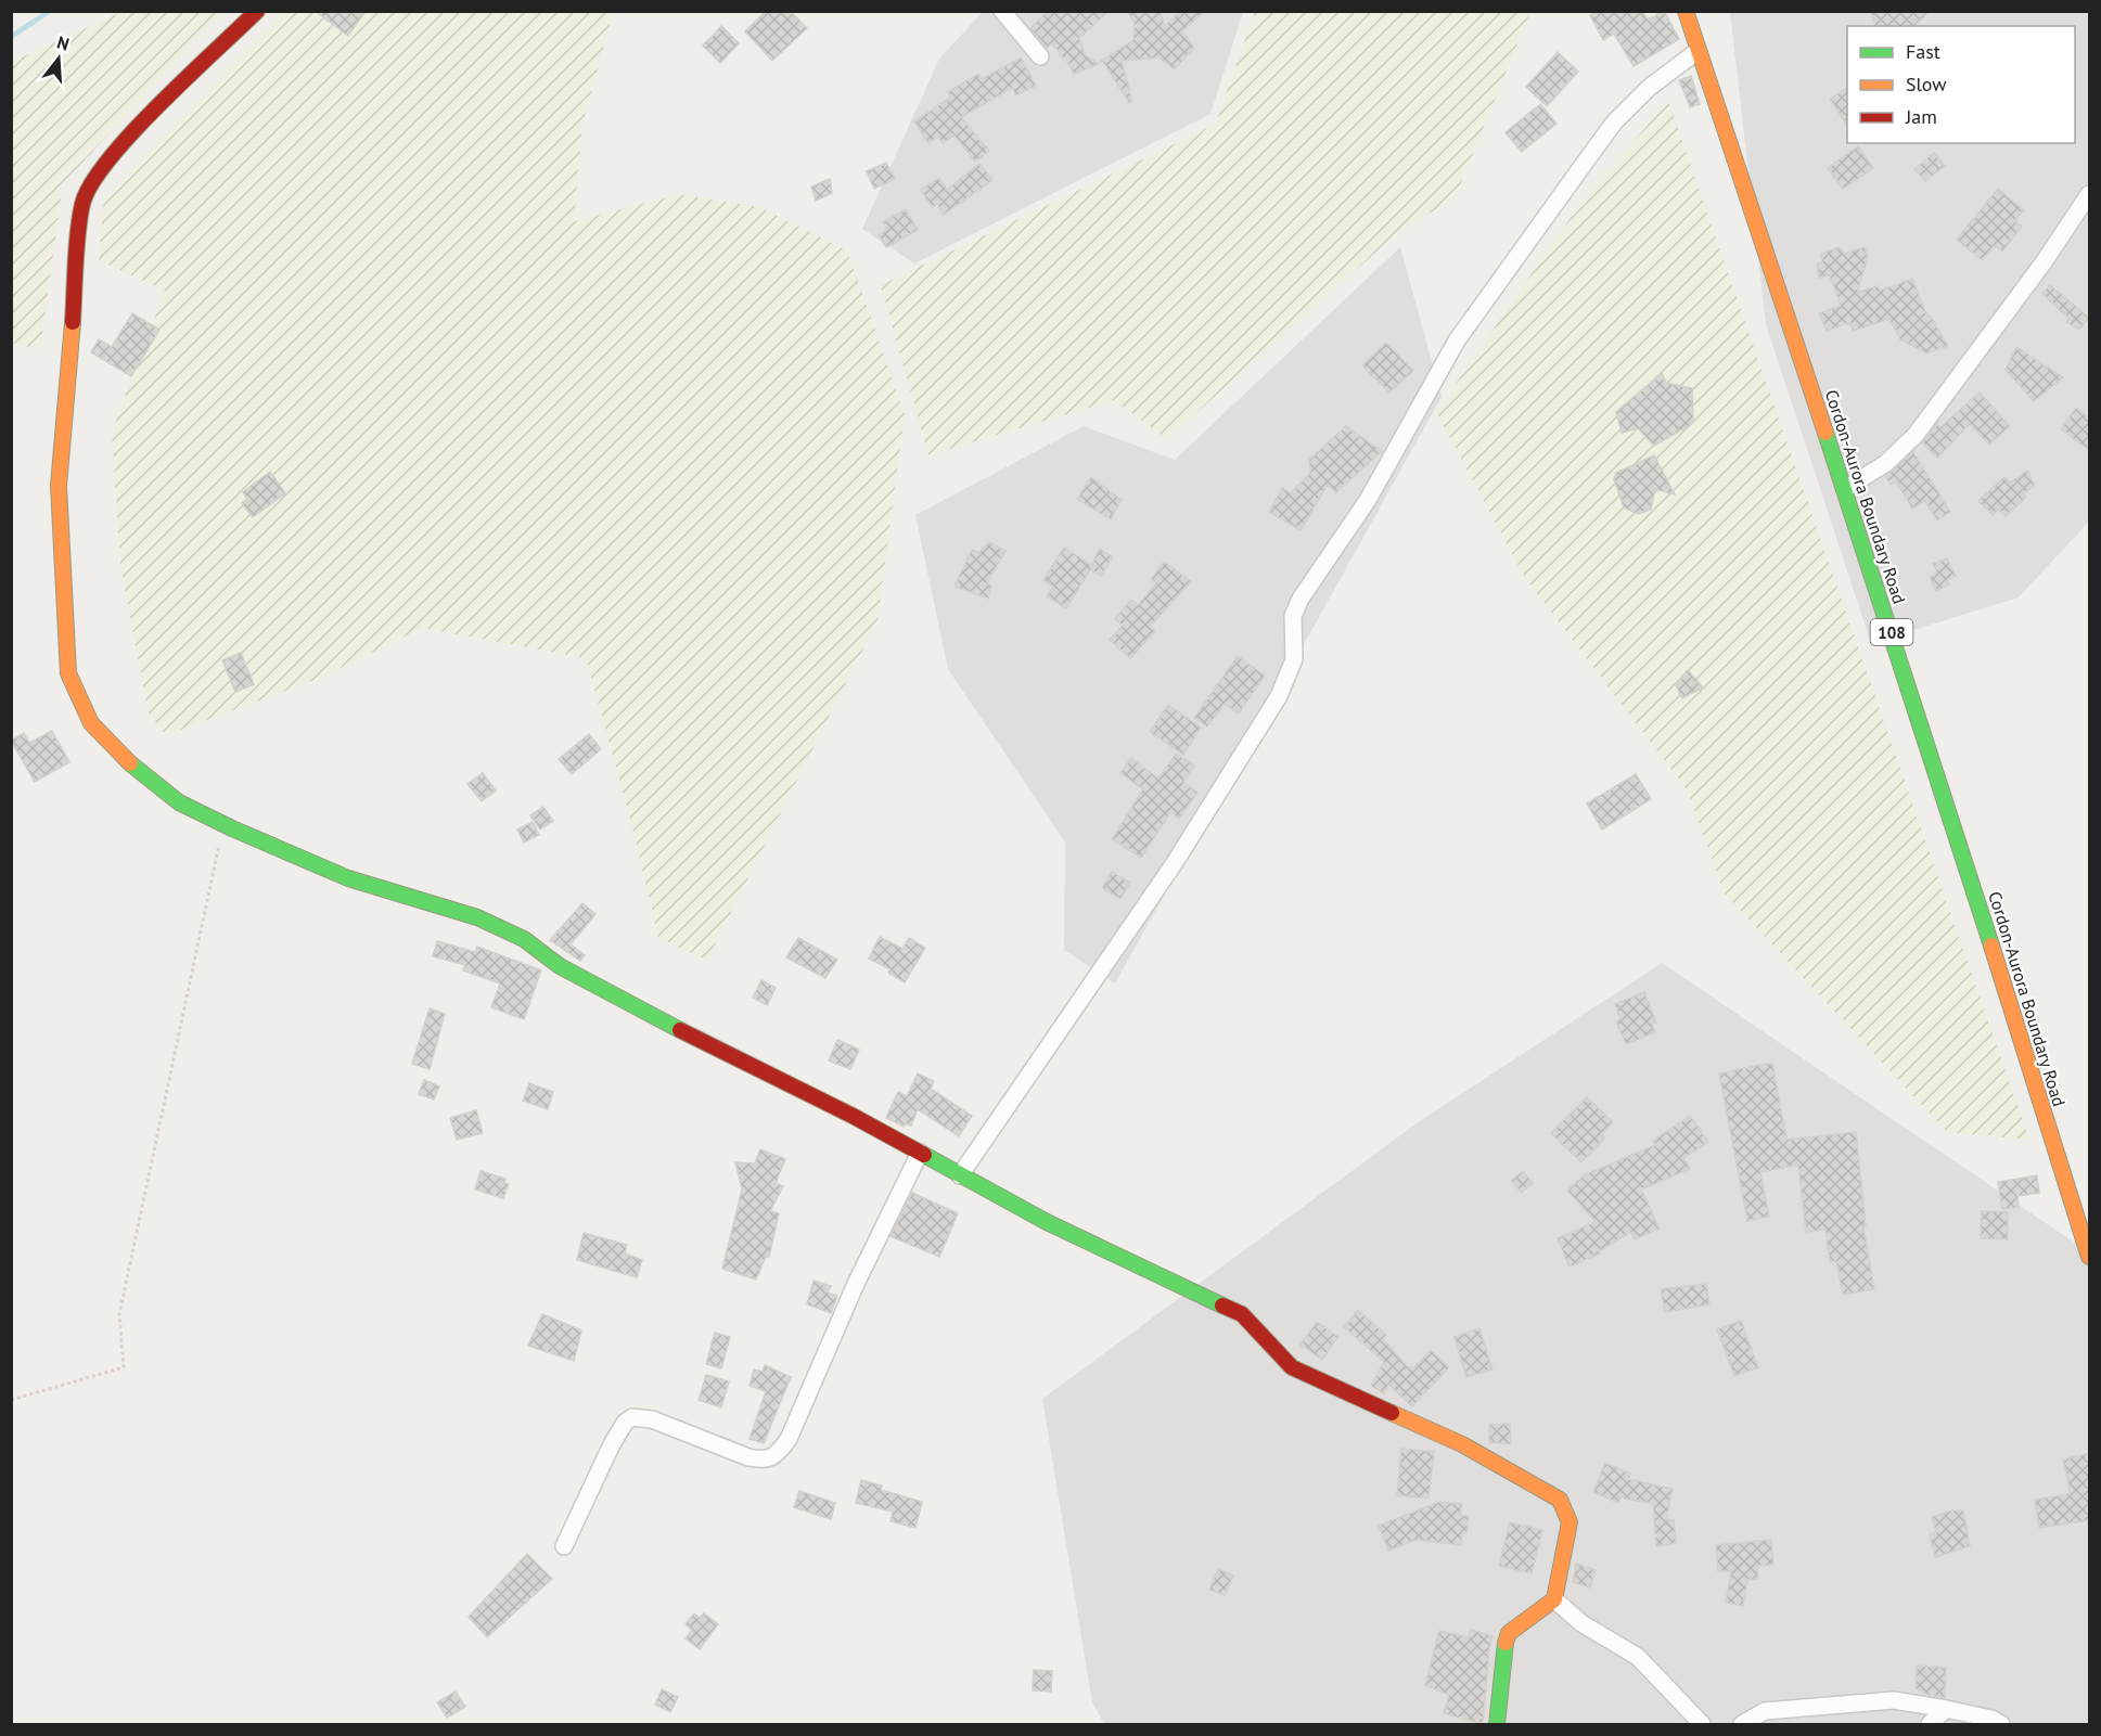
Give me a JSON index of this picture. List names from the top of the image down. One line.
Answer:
{"streets":{"street":["Cordon-Aurora Boundary Road","108"]},"legend":["Fast","Slow","Jam"],"north":"top"}
